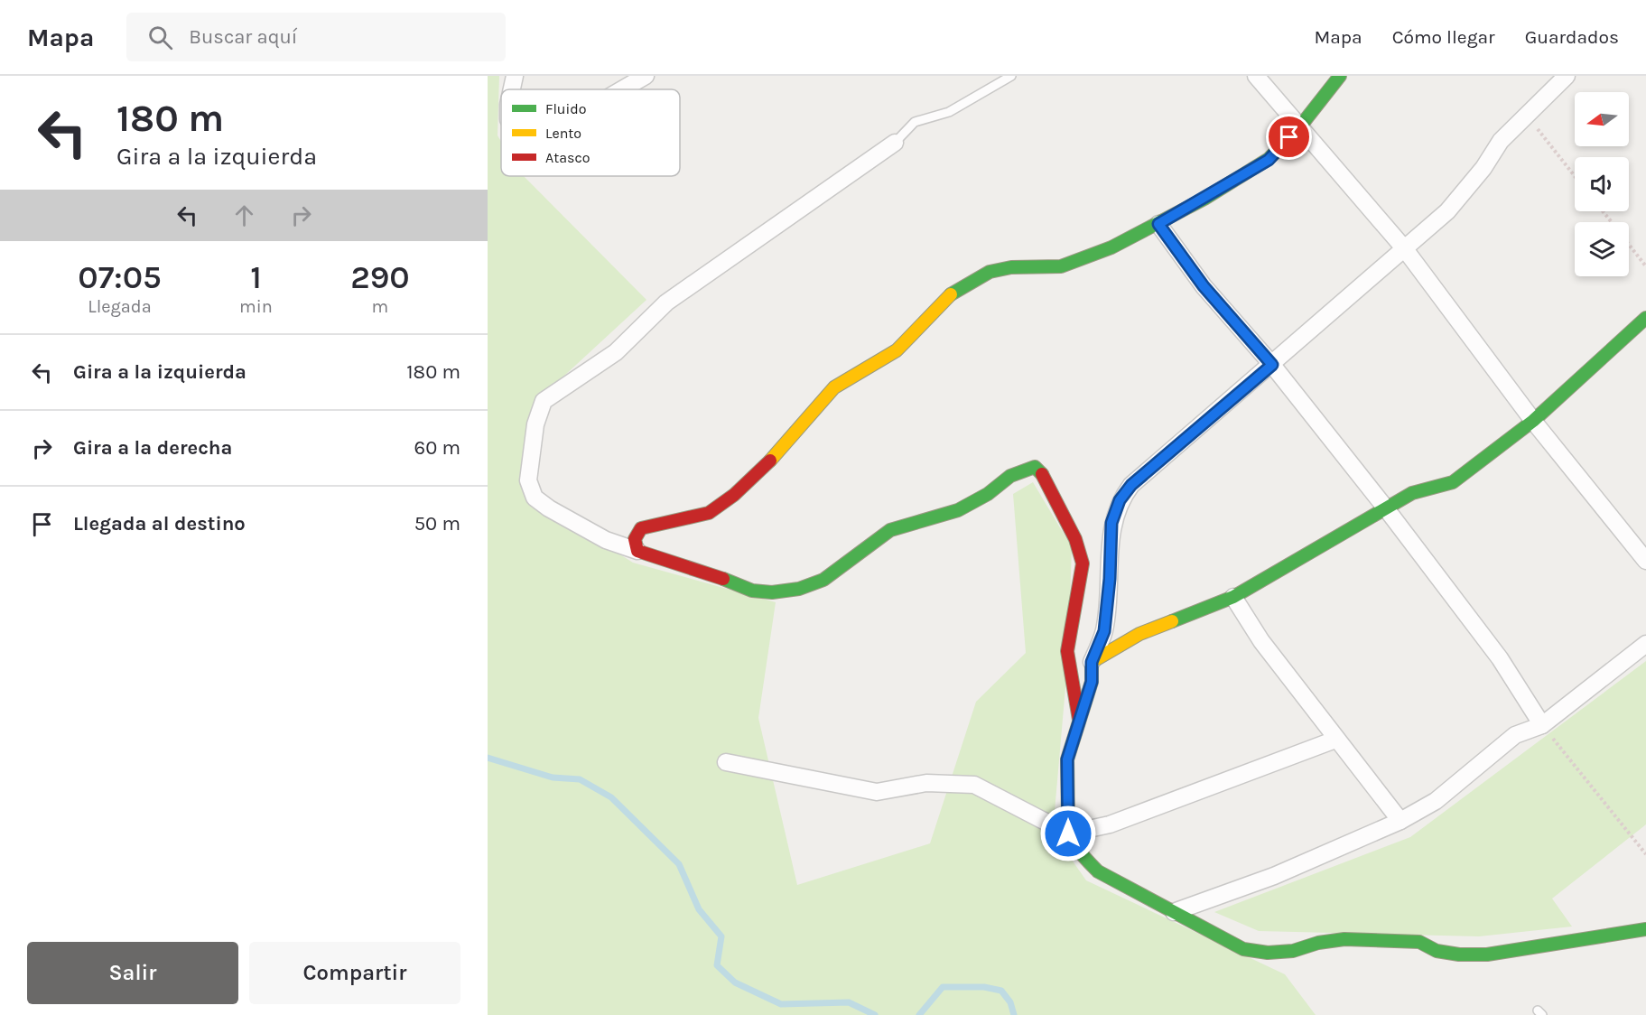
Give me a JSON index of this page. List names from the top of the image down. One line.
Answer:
{"legend":["Fluido","Lento","Atasco"],"north":"left","page":{"header":"Mapa","search":"Buscar aquí","nav":["Mapa","Cómo llegar","Guardados"],"turn":["180 m","Gira a la izquierda"],"eta":["07:05","Llegada","1","min","290","m"],"list":[{"name":"Gira a la izquierda","value":"180 m"},{"name":"Gira a la derecha","value":"60 m"},{"name":"Llegada al destino","value":"50 m"}],"buttons":["Salir","Compartir"]}}
